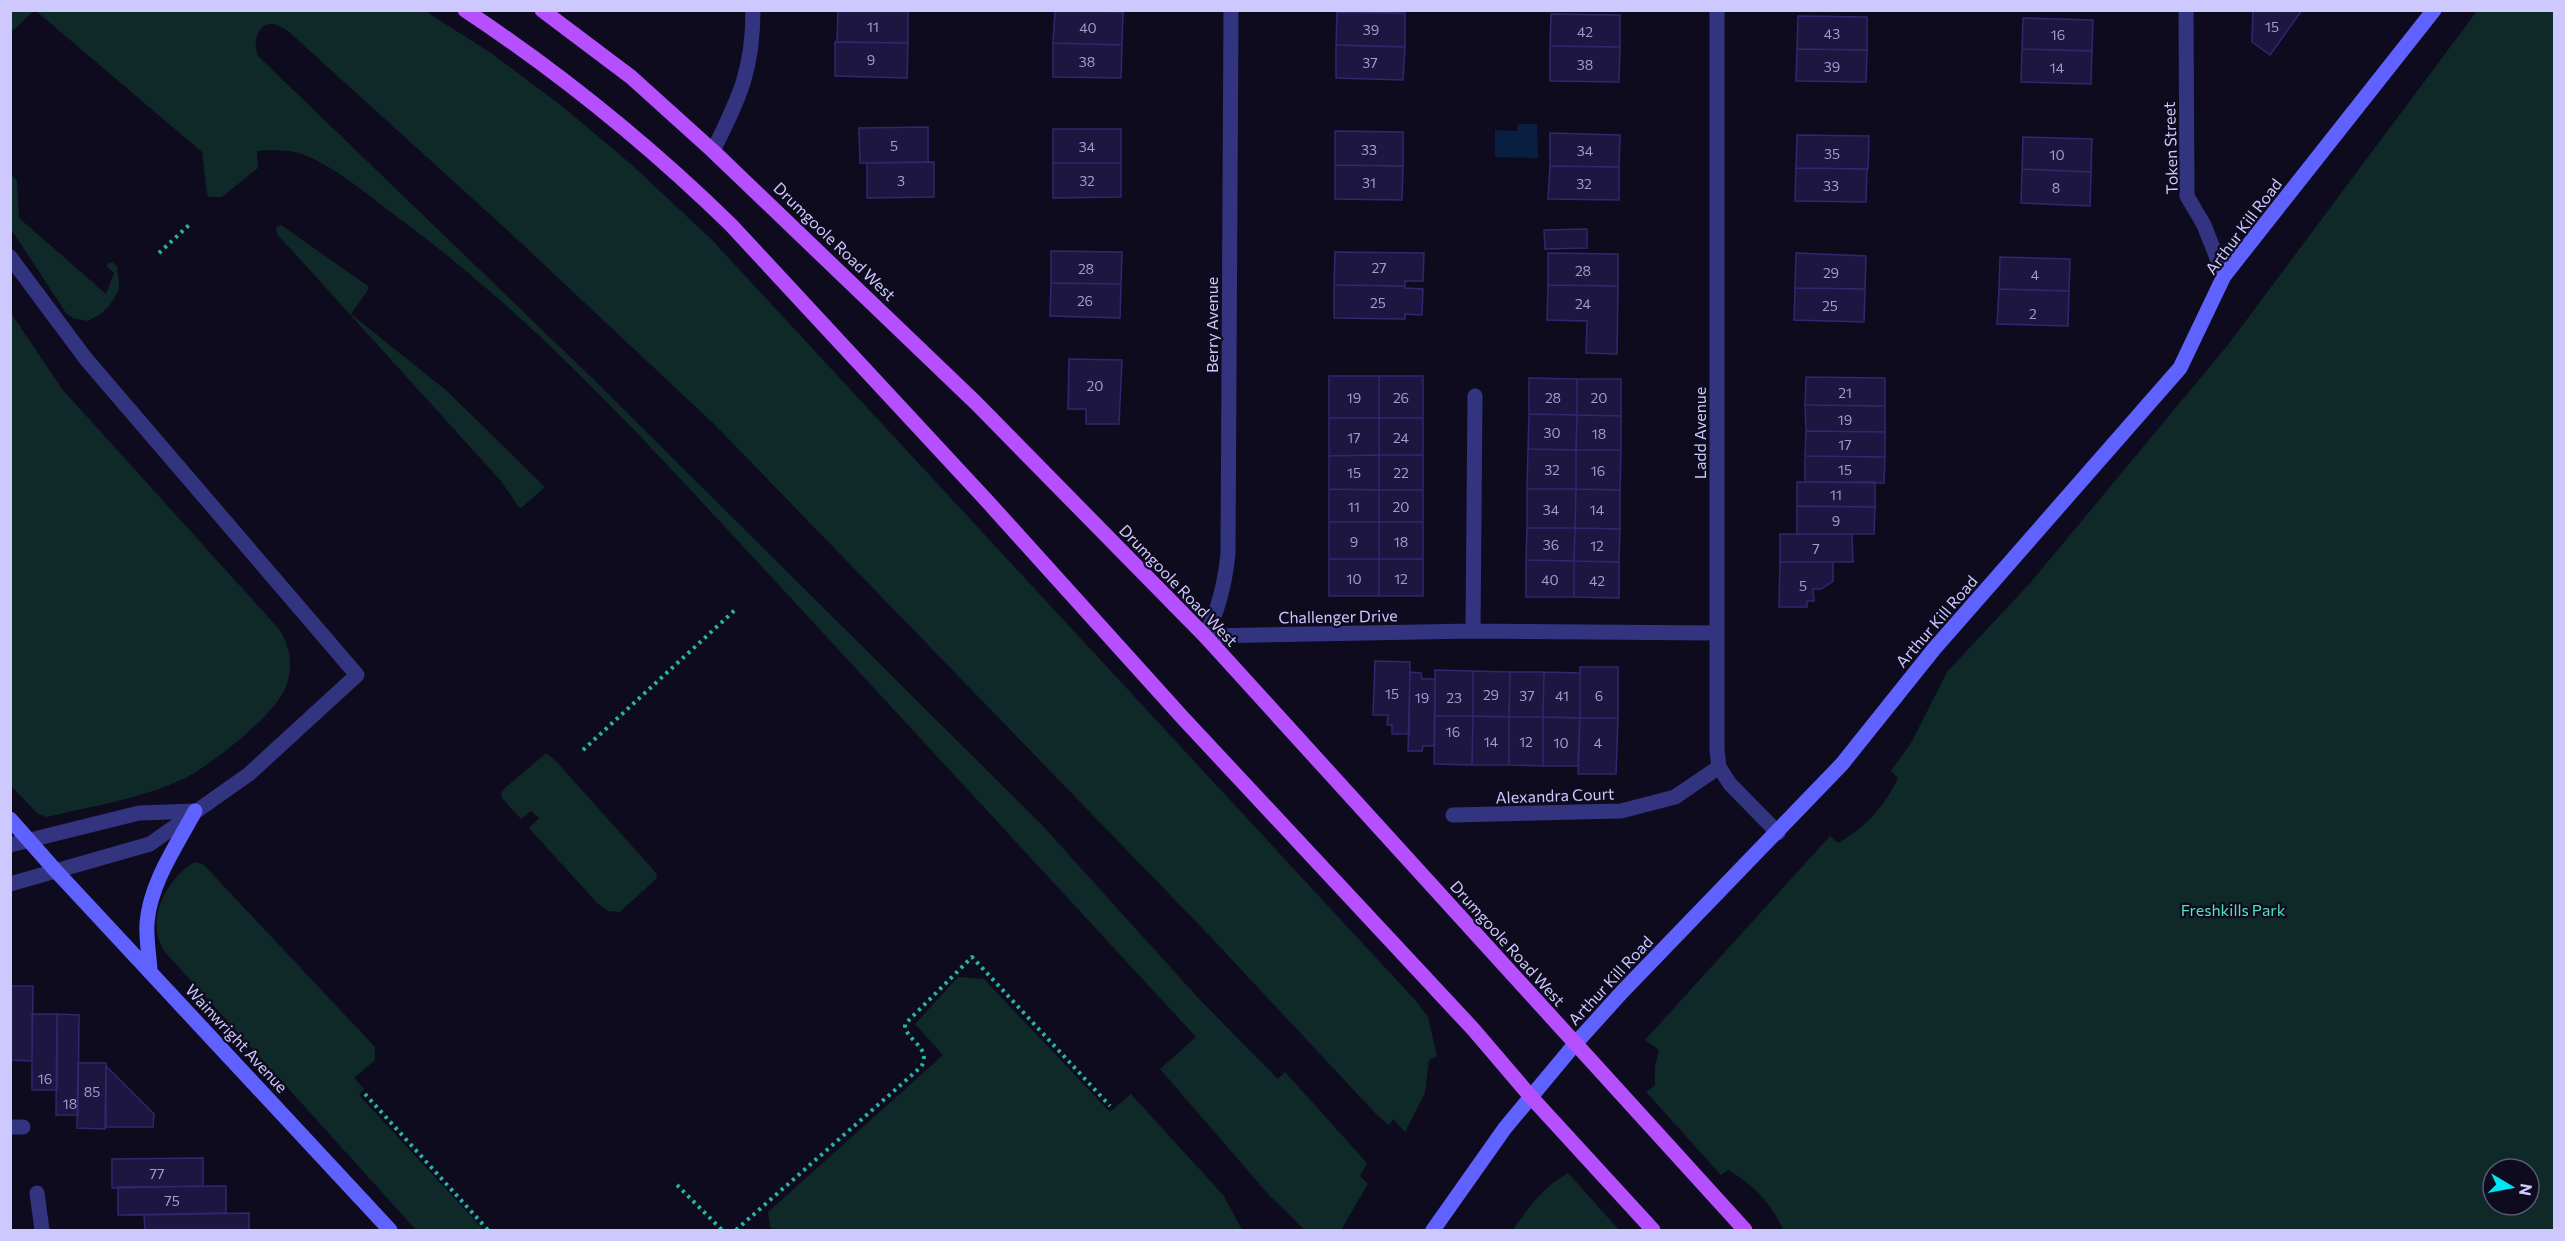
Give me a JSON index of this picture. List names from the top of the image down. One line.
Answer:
{"streets":{"main road":["Drumgoole Road West"],"street":["Token Street","Arthur Kill Road","Berry Avenue","Ladd Avenue","Challenger Drive","Alexandra Court","Wainwright Avenue"]},"crossings":[["Token Street","Arthur Kill Road"],["Arthur Kill Road","Drumgoole Road West"],["Arthur Kill Road","Ladd Avenue"],["Drumgoole Road West","Berry Avenue"],["Drumgoole Road West","Challenger Drive"],["Berry Avenue","Challenger Drive"],["Ladd Avenue","Challenger Drive"],["Ladd Avenue","Alexandra Court"]],"parks":["Freshkills Park"],"house_numbers":["11","15","40","39","42","43","16","9","38","37","38","39","14","5","34","33","34","35","10","3","32","31","32","33","8","27","28","28","29","4","26","25","24","25","2","20","21","19","26","28","20","19","30","18","17","24","17","32","15","16","15","22","11","11","20","34","14","9","9","18","36","12","7","10","12","40","42","5","15","29","37","41","6","19","23","16","14","12","10","4","16","85","18","77","75"],"north":"right"}
